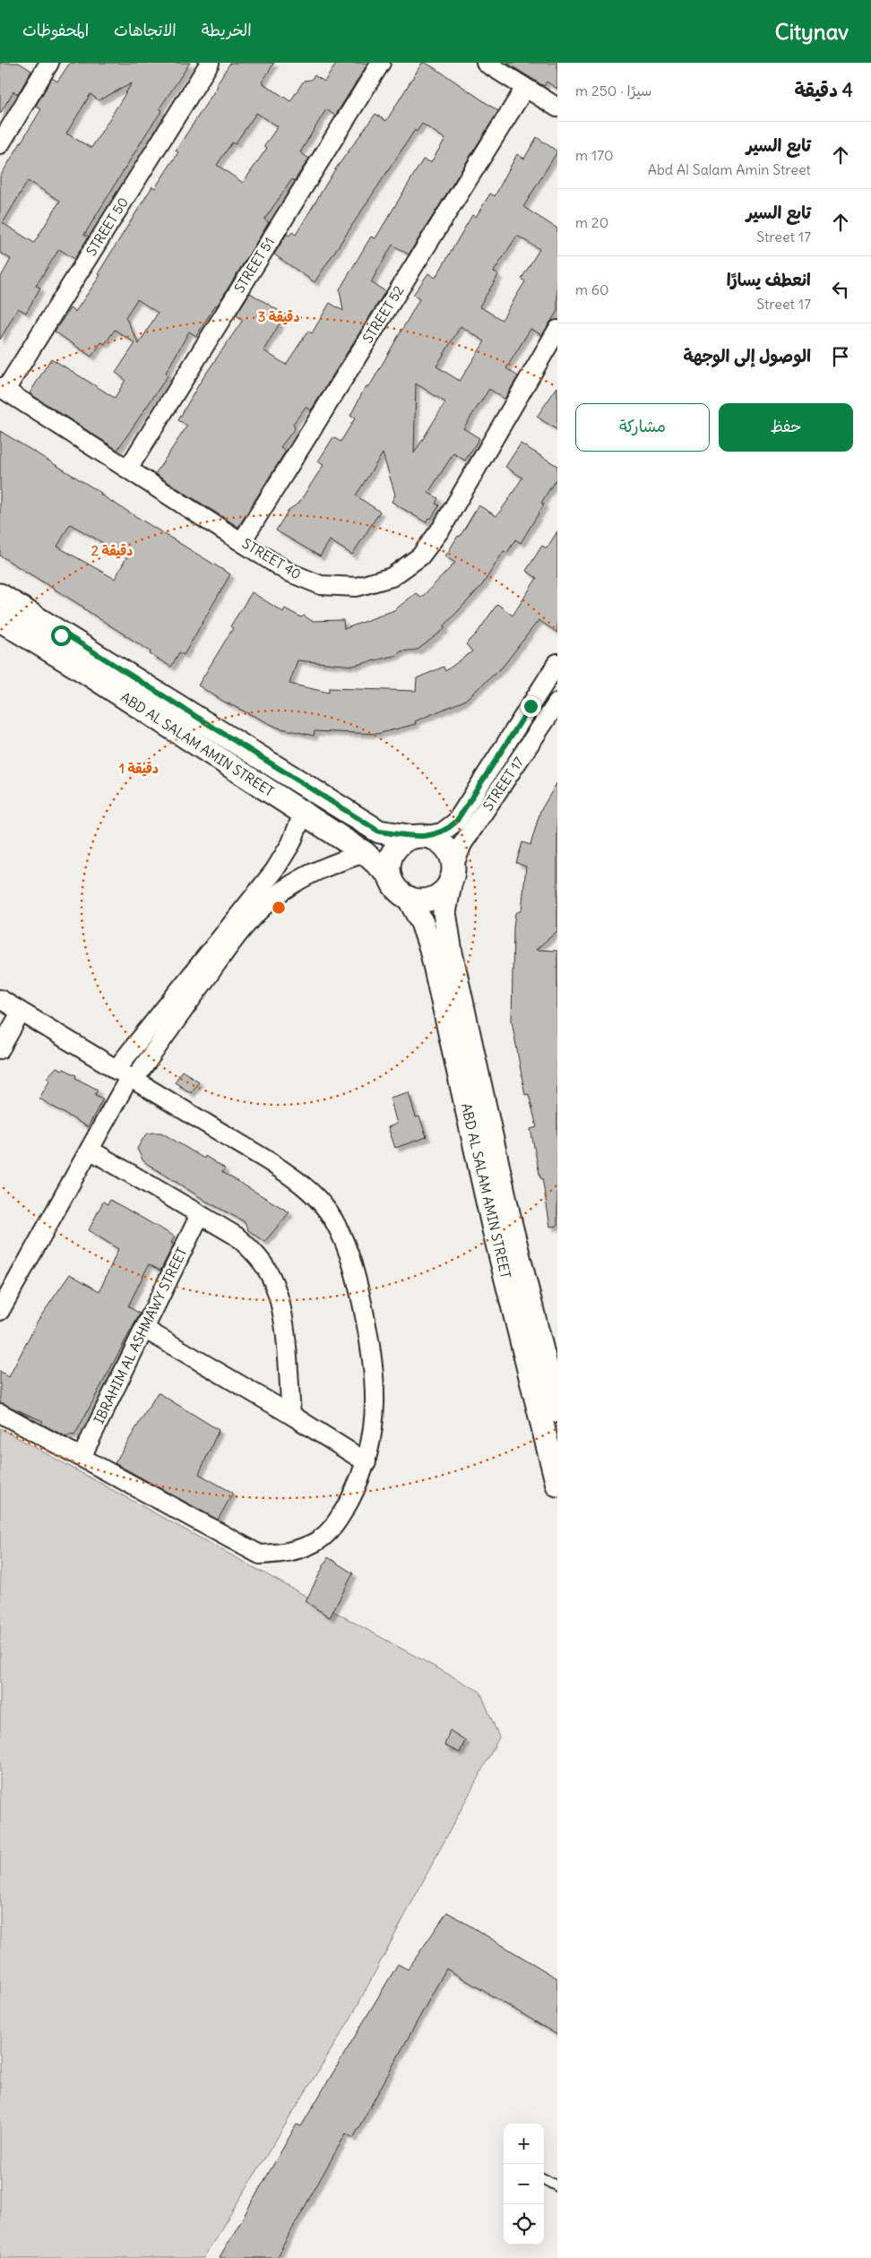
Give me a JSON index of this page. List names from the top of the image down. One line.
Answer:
{"streets":{"street":["STREET 50","STREET 51","STREET 52","STREET 40","ABD AL SALAM AMIN STREET","STREET 17","IBRAHIM AL ASHMAWY STREET"]},"crossings":[["STREET 50","STREET 40"],["STREET 51","STREET 40"],["STREET 52","STREET 40"],["ABD AL SALAM AMIN STREET","STREET 17"]],"page":{"header":"Citynav","nav":["الخريطة","الاتجاهات","المحفوظات"],"heading":["4 دقيقة","سيرًا · 250 m"],"list":[["تابع السير","Abd Al Salam Amin Street","170 m"],["تابع السير","Street 17","20 m"],["انعطف يسارًا","Street 17","60 m"],"الوصول إلى الوجهة"],"buttons":["حفظ","مشاركة"],"map_buttons":["+","−"]},"rings":["3 دقيقة","2 دقيقة","1 دقيقة"]}
